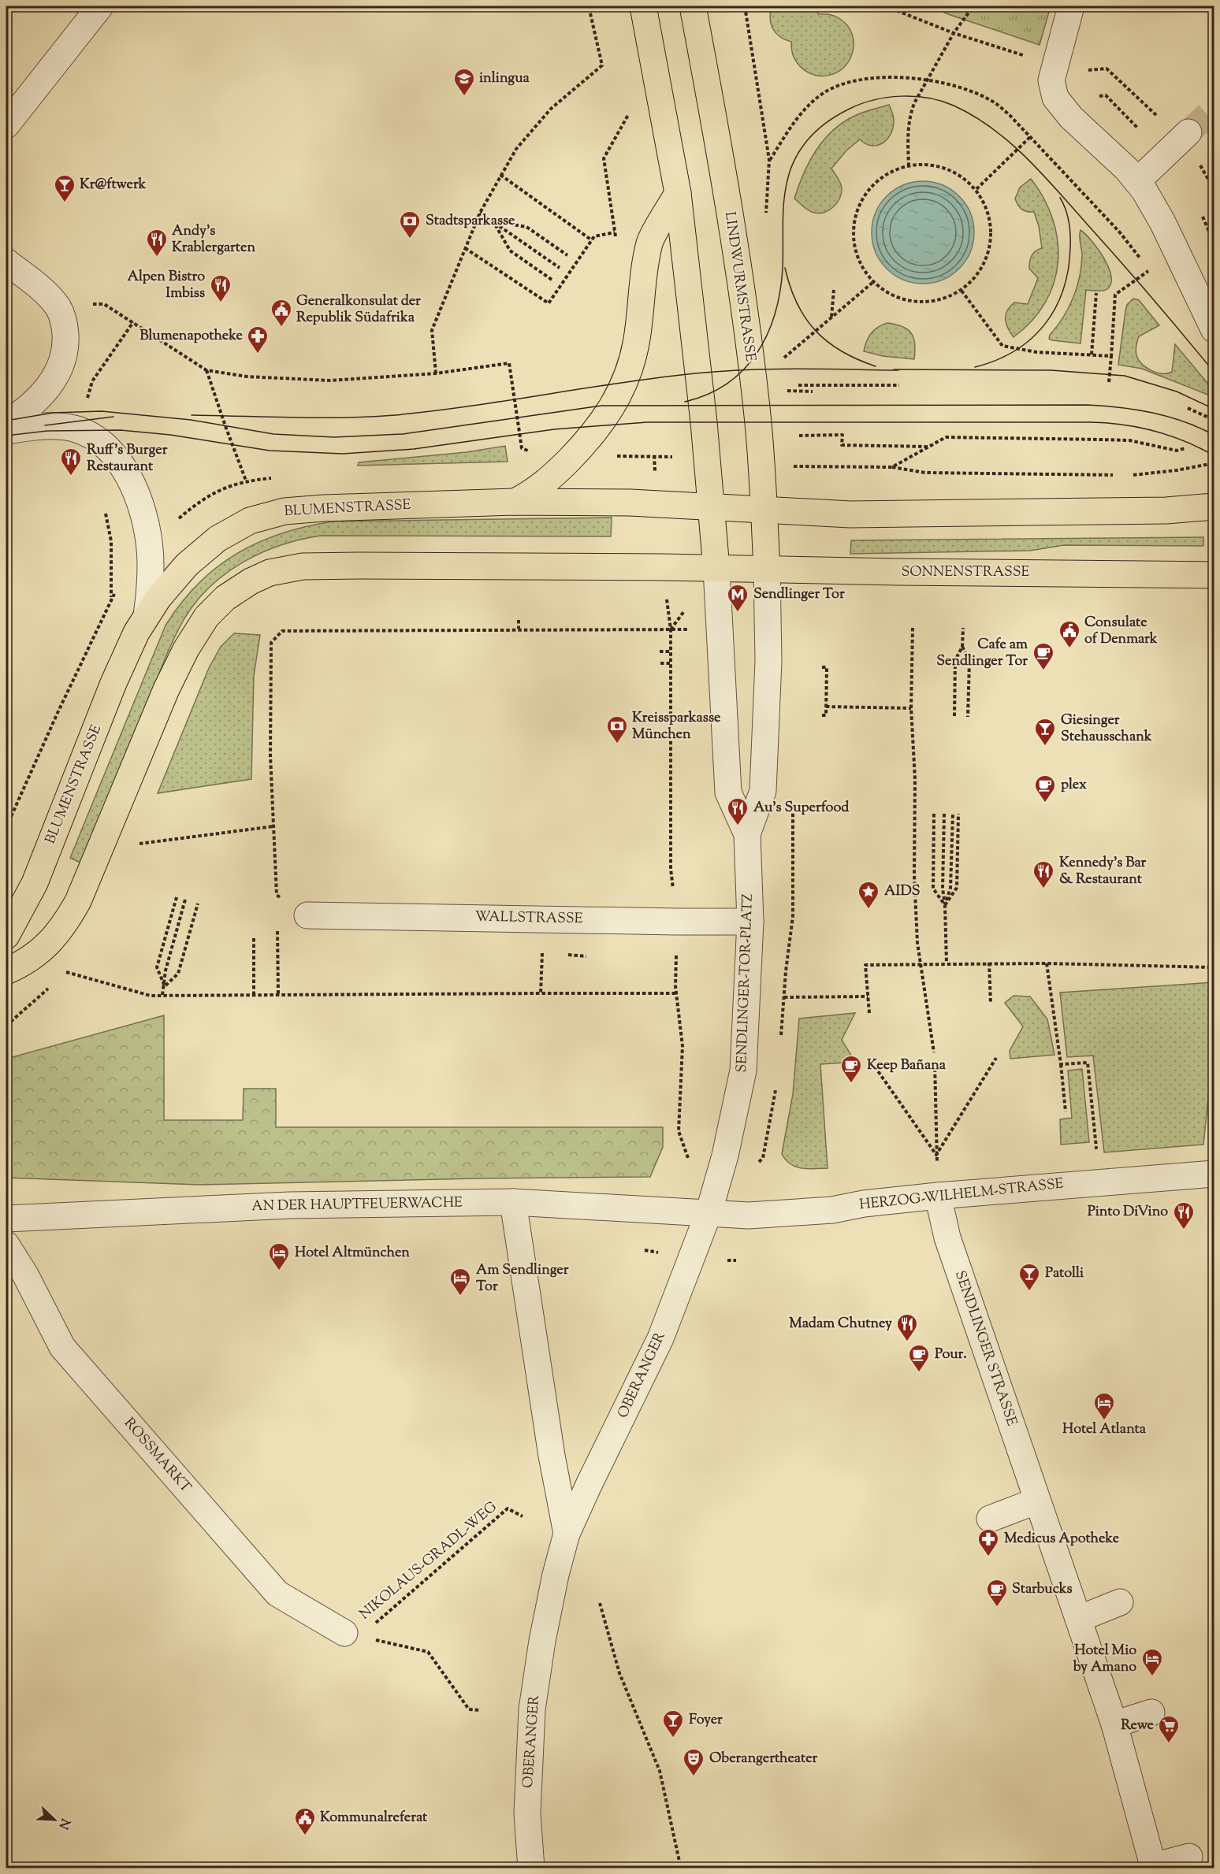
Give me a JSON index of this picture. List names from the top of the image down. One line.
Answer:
{"streets":{"main road":["LINDWURMSTRASSE","BLUMENSTRASSE","SONNENSTRASSE"],"street":["WALLSTRASSE","SENDLINGER-TOR-PLATZ","HERZOG-WILHELM-STRASSE","AN DER HAUPTFEUERWACHE","SENDLINGER STRASSE","OBERANGER","ROSSMARKT"],"path":["NIKOLAUS-GRADL-WEG"]},"crossings":[["LINDWURMSTRASSE","BLUMENSTRASSE"],["LINDWURMSTRASSE","SONNENSTRASSE"],["LINDWURMSTRASSE","SENDLINGER-TOR-PLATZ"],["SONNENSTRASSE","SENDLINGER-TOR-PLATZ"],["WALLSTRASSE","SENDLINGER-TOR-PLATZ"],["SENDLINGER-TOR-PLATZ","HERZOG-WILHELM-STRASSE"],["SENDLINGER-TOR-PLATZ","AN DER HAUPTFEUERWACHE"],["SENDLINGER-TOR-PLATZ","OBERANGER"],["HERZOG-WILHELM-STRASSE","AN DER HAUPTFEUERWACHE"],["HERZOG-WILHELM-STRASSE","SENDLINGER STRASSE"],["HERZOG-WILHELM-STRASSE","OBERANGER"],["AN DER HAUPTFEUERWACHE","OBERANGER"],["ROSSMARKT","NIKOLAUS-GRADL-WEG"]],"places":{"school or university":["inlingua"],"bar":["Kr@ftwerk","Giesinger Stehausschank","Patolli","Foyer"],"bank":["Stadtsparkasse","Kreissparkasse München"],"restaurant":["Andy's Krablergarten","Alpen Bistro Imbiss","Ruff's Burger Restaurant","Au's Superfood","Kennedy's Bar & Restaurant","Pinto DiVino","Madam Chutney"],"public building":["Generalkonsulat der Republik Südafrika","Consulate of Denmark","Kommunalreferat"],"pharmacy":["Blumenapotheke","Medicus Apotheke"],"metro station":["Sendlinger Tor"],"cafe":["Cafe am Sendlinger Tor","plex","Keep Bañana","Pour.","Starbucks"],"place":["AIDS"],"hotel":["Hotel Altmünchen","Am Sendlinger Tor","Hotel Atlanta","Hotel Mio by Amano"],"supermarket":["Rewe"],"theatre":["Oberangertheater"]},"north":"bottom right"}
